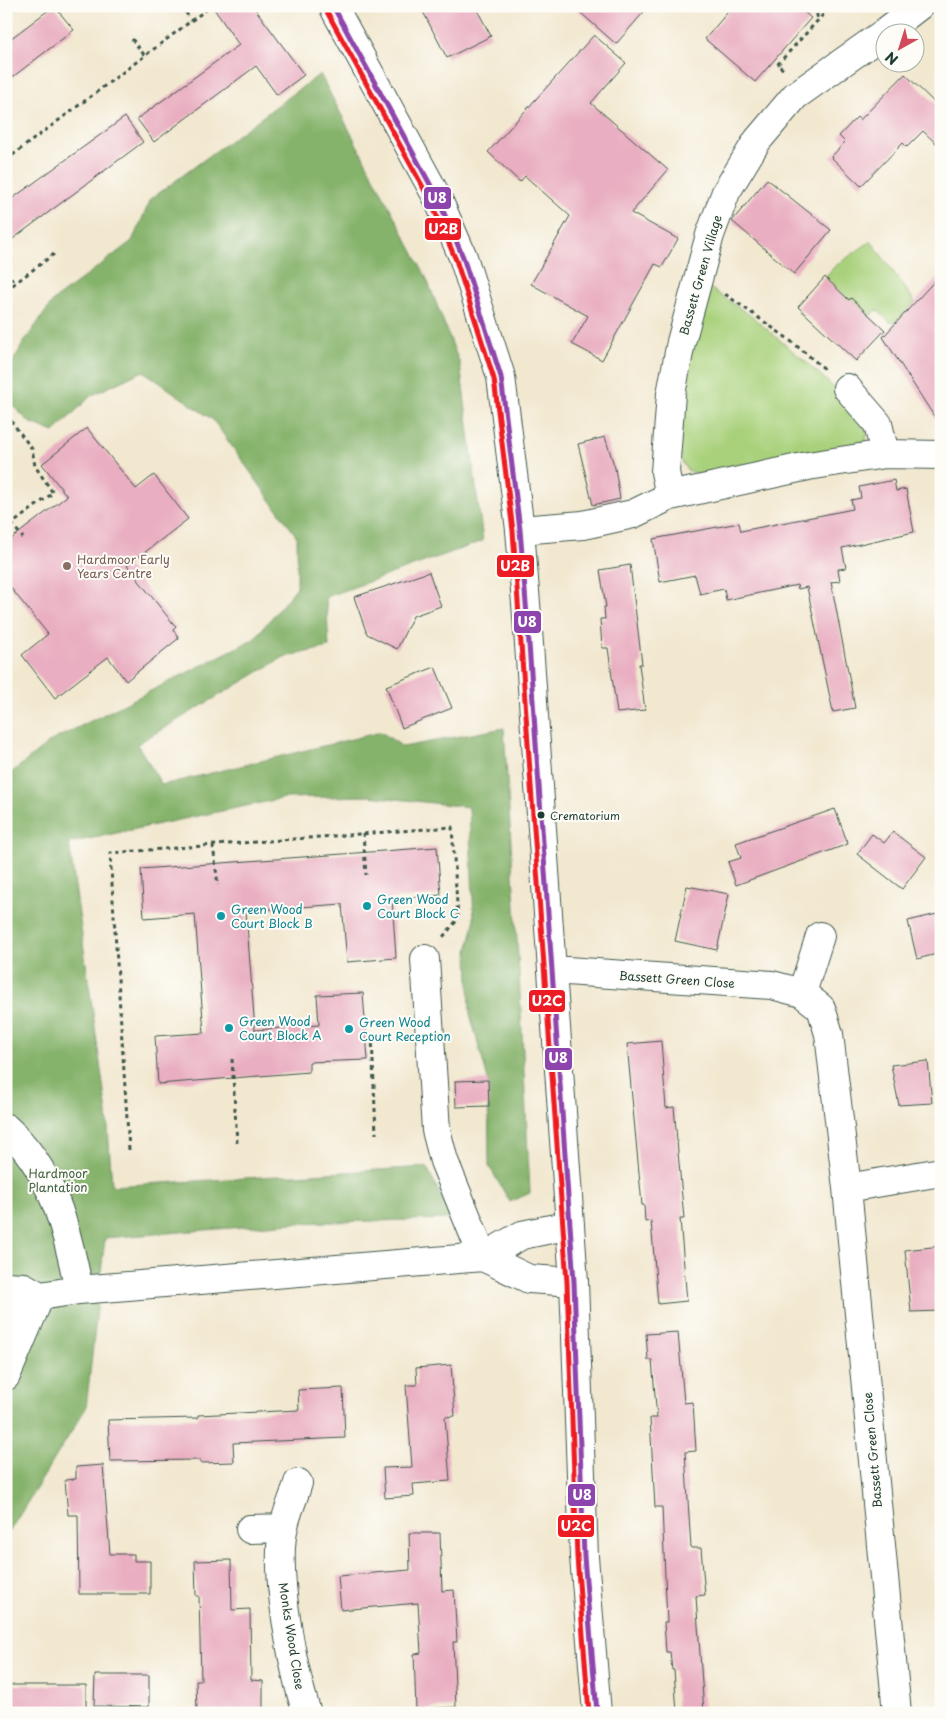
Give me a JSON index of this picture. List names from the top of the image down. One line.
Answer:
{"streets":{"street":["Bassett Green Village","Bassett Green Close","Monks Wood Close"]},"parks":["Hardmoor Plantation"],"places":["Hardmoor Early Years Centre","Crematorium","Green Wood Court Block C","Green Wood Court Block B","Green Wood Court Block A","Green Wood Court Reception"],"lines":["transit line U8","transit line U2B","transit line U2C"],"north":"bottom left"}
